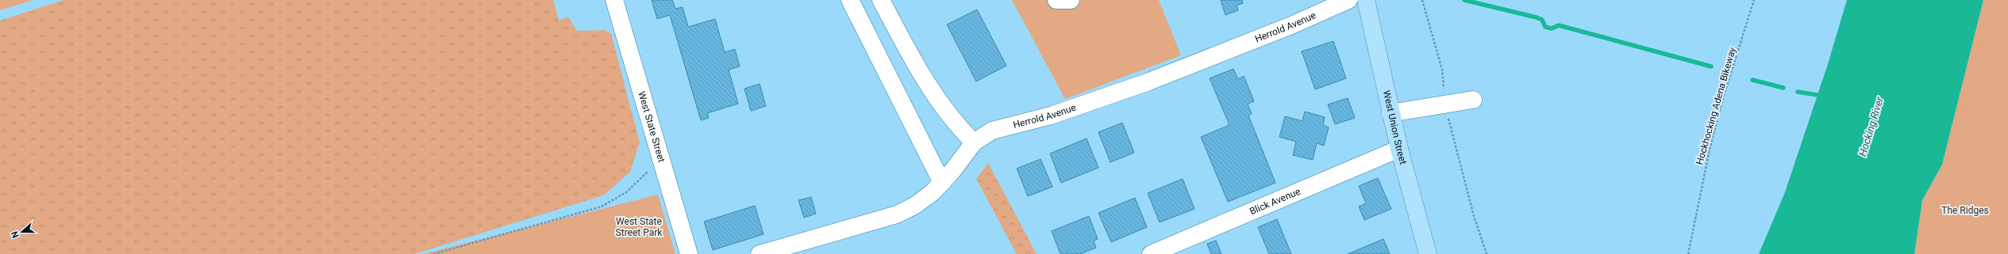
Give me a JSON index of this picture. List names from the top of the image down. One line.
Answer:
{"streets":{"main road":["West Union Street"],"street":["Herrold Avenue","West State Street","Blick Avenue"],"path":["Hockhocking Adena Bikeway"]},"crossings":[["West Union Street","Blick Avenue"]],"water":["Hocking River"],"parks":["The Ridges","West State Street Park"],"north":"left"}
